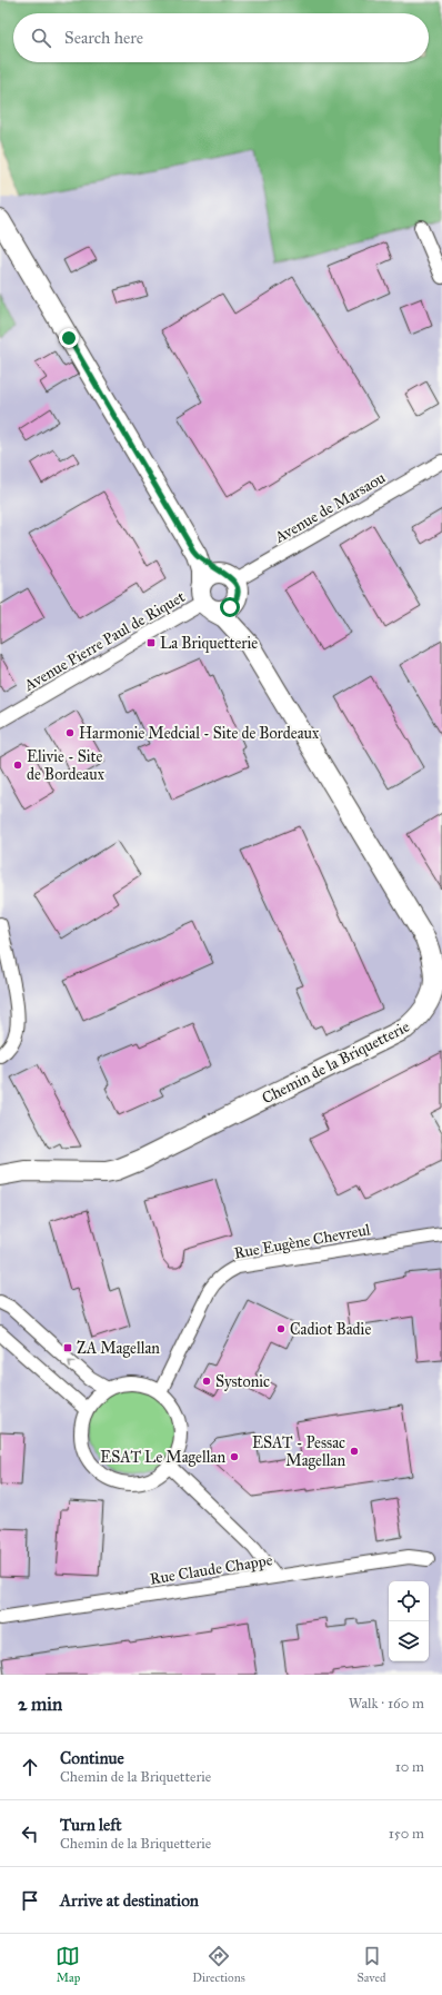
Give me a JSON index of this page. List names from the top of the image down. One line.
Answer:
{"streets":{"street":["Avenue de Marsaou","Avenue Pierre Paul de Riquet","Chemin de la Briquetterie","Rue Eugène Chevreul","Rue Claude Chappe"]},"crossings":[["Avenue de Marsaou","Chemin de la Briquetterie"],["Avenue Pierre Paul de Riquet","Chemin de la Briquetterie"]],"places":{"transit":["La Briquetterie","ZA Magellan"],"other":["Harmonie Medcial - Site de Bordeaux","Elivie - Site de Bordeaux","Cadiot Badie","Systonic","ESAT - Pessac Magellan","ESAT Le Magellan"]},"page":{"search":"Search here","heading":["2 min","Walk · 160 m"],"list":[["Continue","Chemin de la Briquetterie","10 m"],["Turn left","Chemin de la Briquetterie","150 m"],"Arrive at destination"],"nav":["Map","Directions","Saved"]}}
